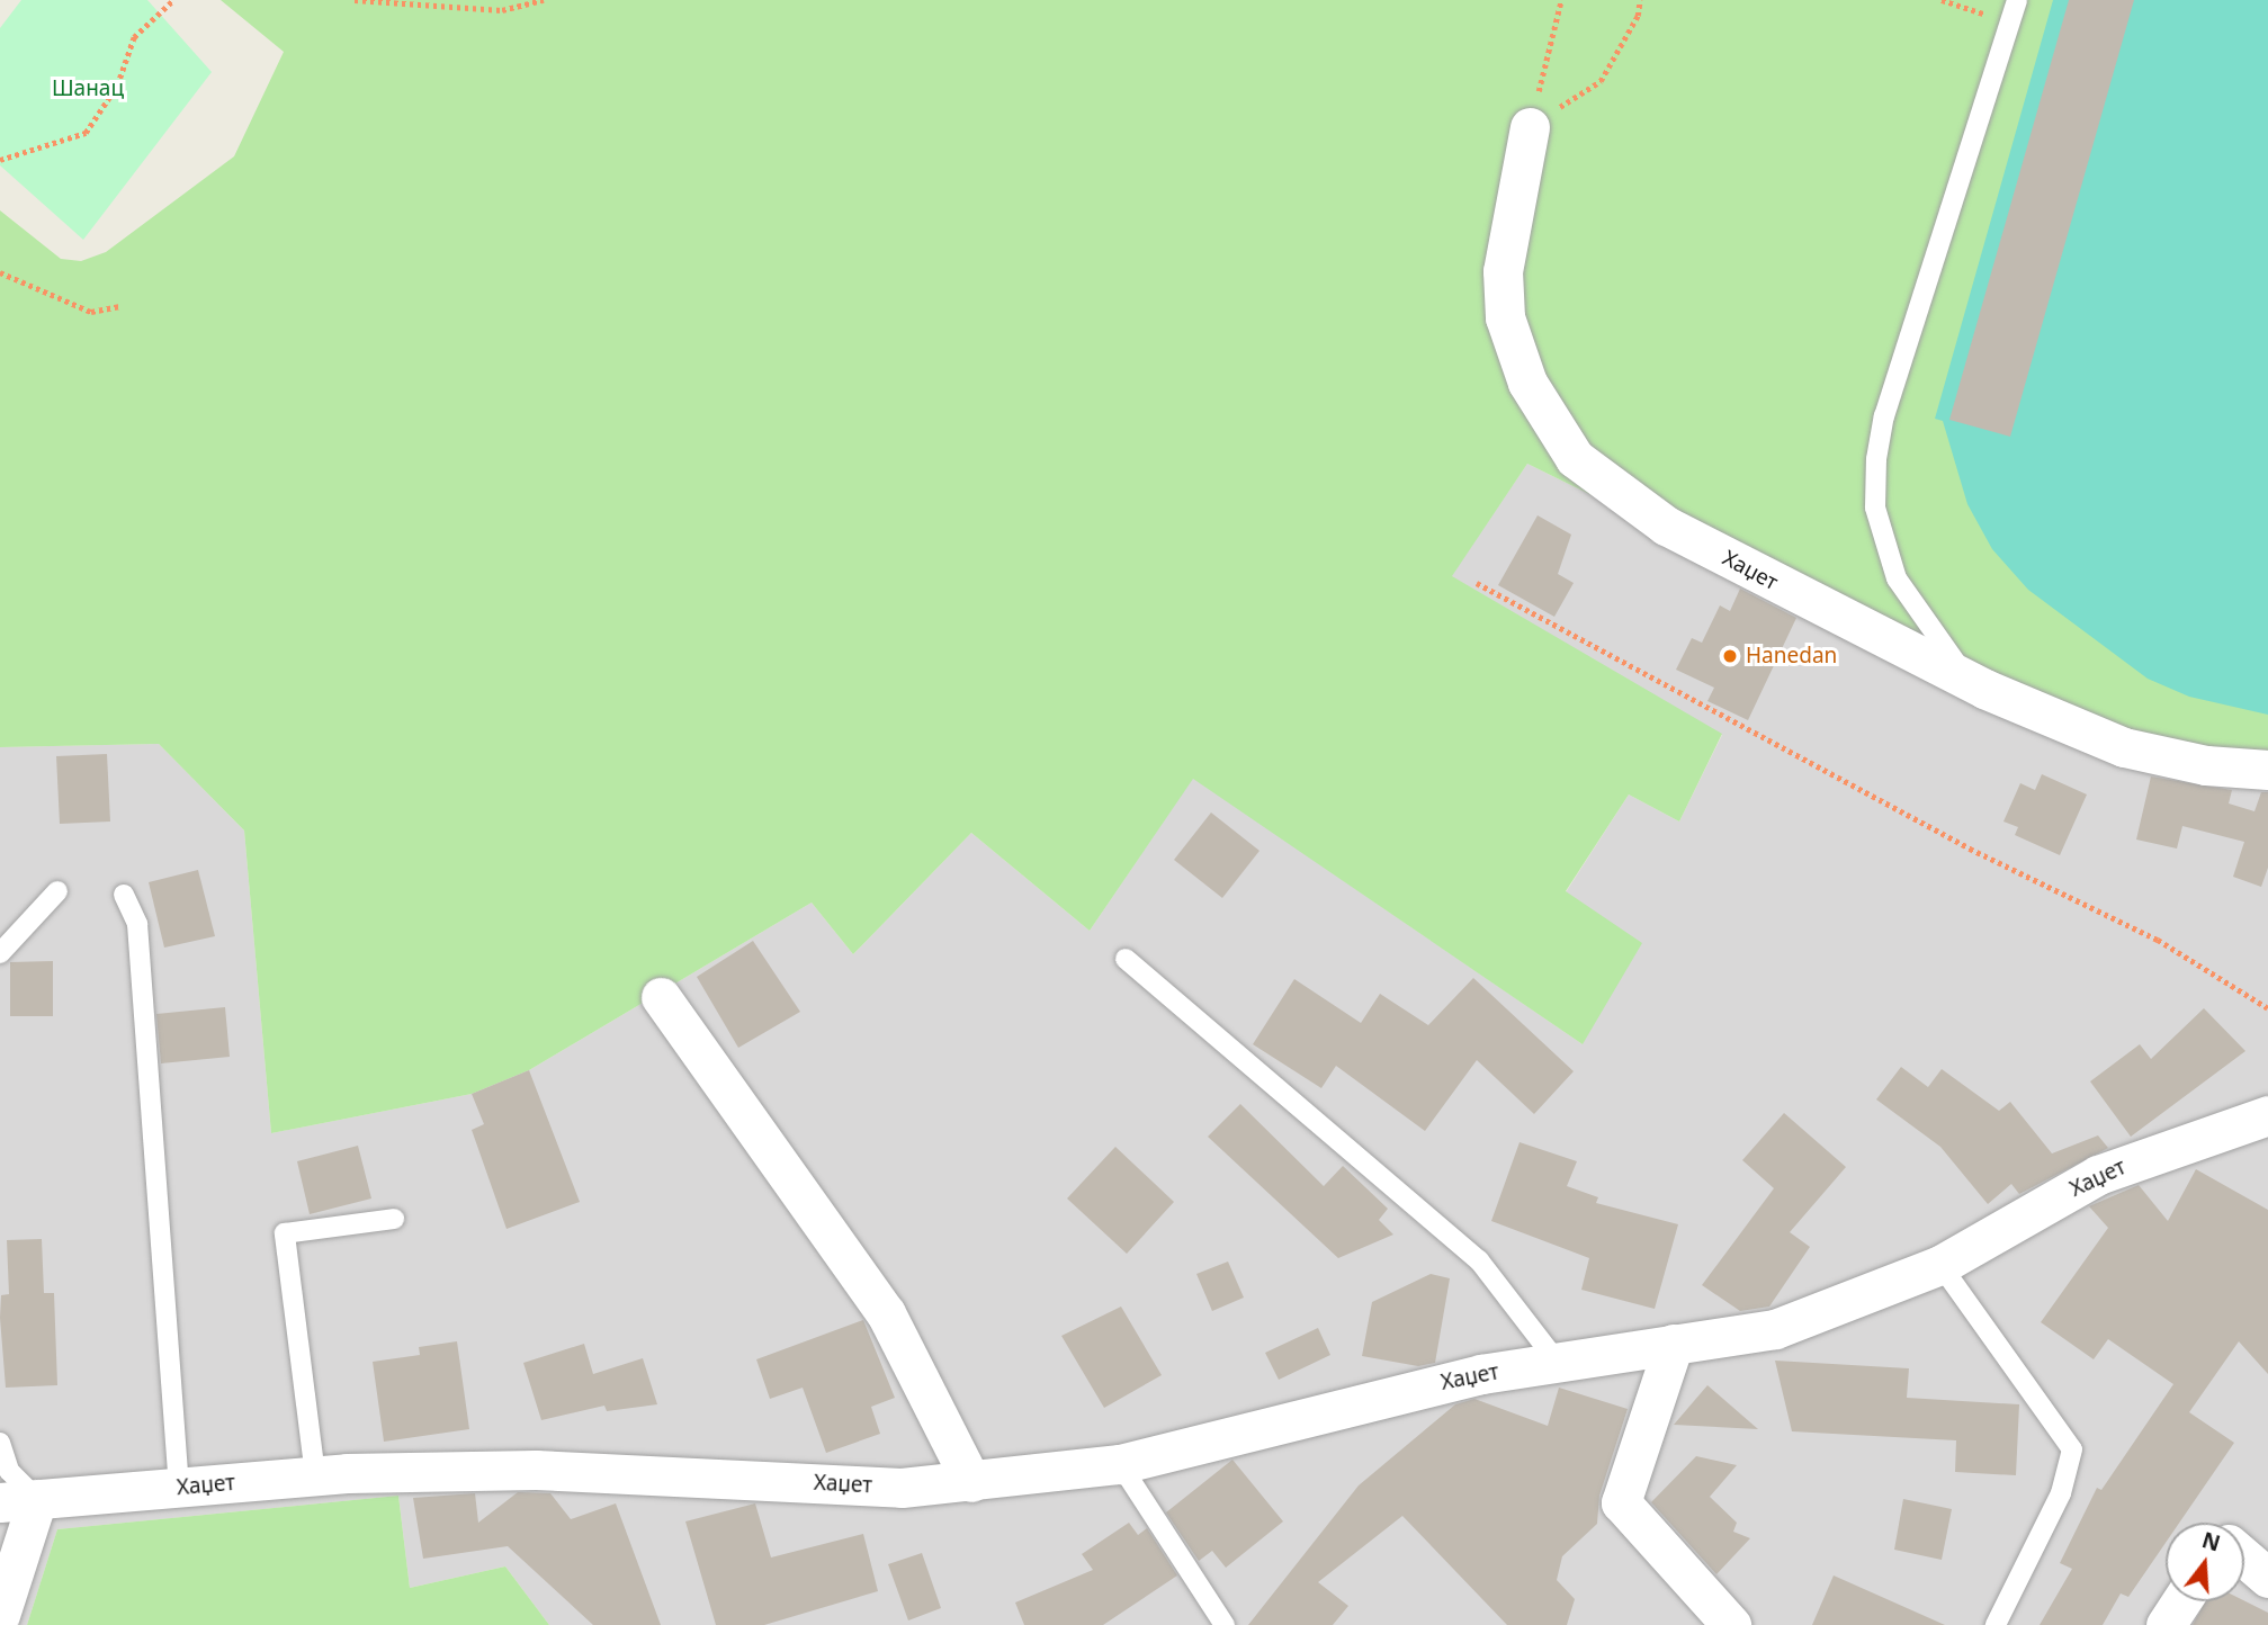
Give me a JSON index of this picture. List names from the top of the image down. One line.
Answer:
{"streets":{"street":["Хаџет"]},"parks":["Шанац"],"places":["Hanedan"],"north":"top"}
